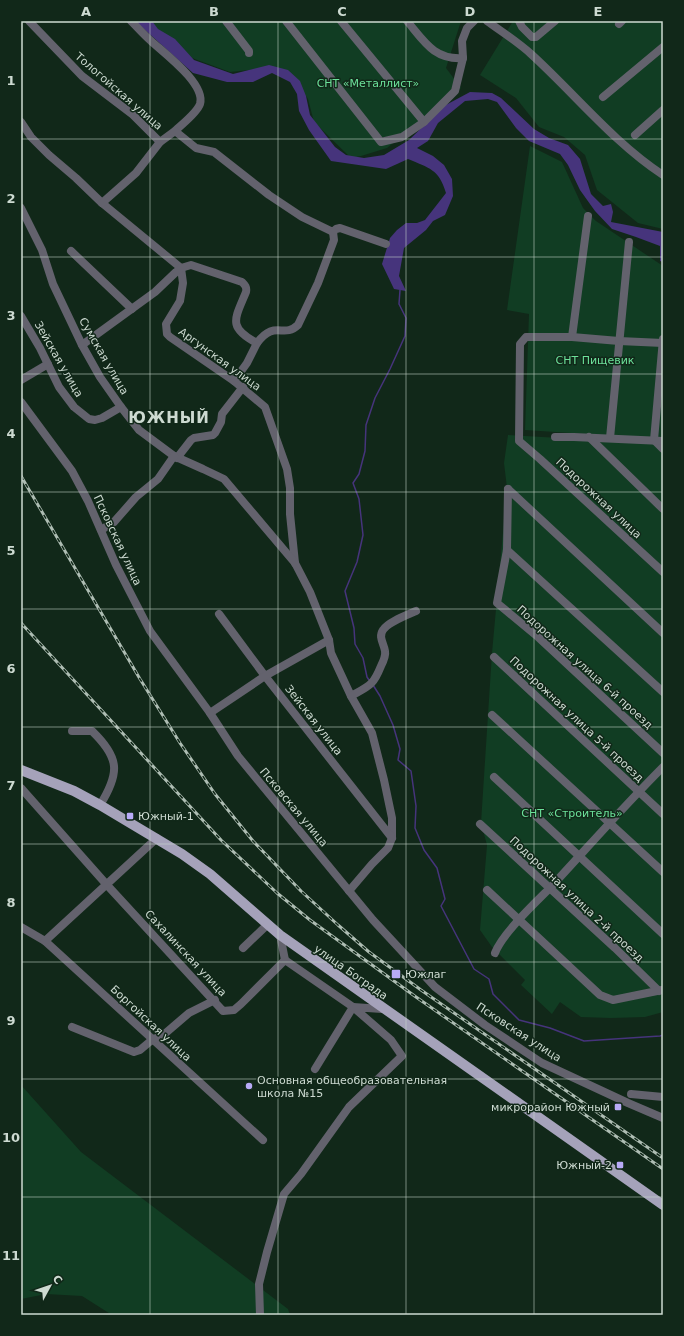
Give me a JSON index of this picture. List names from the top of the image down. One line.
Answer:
{"streets":{"main road":["улица Бограда"],"street":["Тологойская улица","Сумская улица","Зейская улица","Аргунская улица","Подорожная улица","Псковская улица","Подорожная улица 6-й проезд","Подорожная улица 5-й проезд","Подорожная улица 2-й проезд","Сахалинская улица","Боргойская улица"]},"crossings":[["Сумская улица","Зейская улица"],["Сумская улица","Аргунская улица"]],"districts":["ЮЖНЫЙ"],"parks":["СНТ «Металлист»","СНТ Пищевик","СНТ «Строитель»"],"places":{"transit":["Южный-1","Южлаг","микрорайон Южный","Южный-2"],"other":["Основная общеобразовательная школа №15"]},"north":"top right","grid":{"columns":["A","B","C","D","E"],"rows":["1","2","3","4","5","6","7","8","9","10","11"]}}
